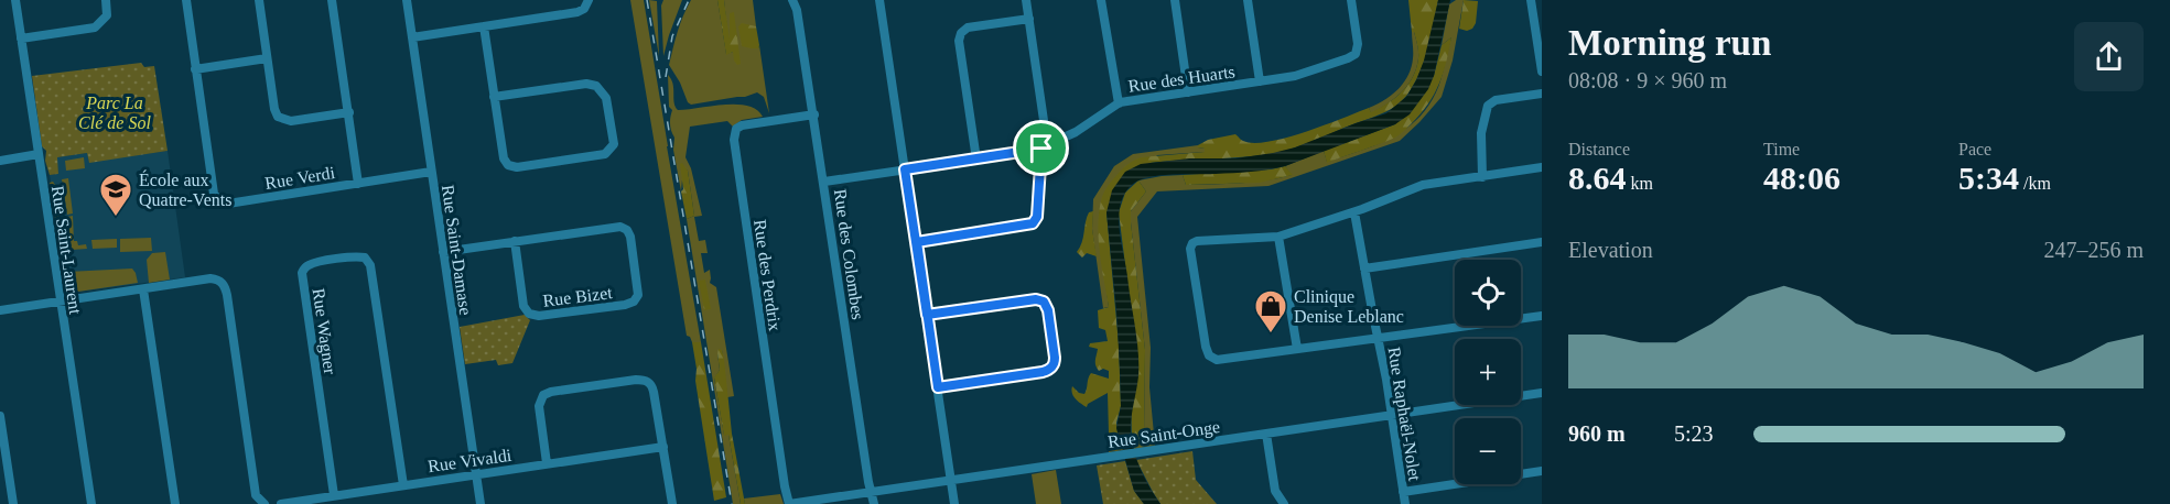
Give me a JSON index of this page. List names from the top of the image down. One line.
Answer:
{"streets":{"street":["Rue des Huarts","Rue Verdi","Rue Saint-Laurent","Rue Saint-Damase","Rue des Colombes","Rue des Perdrix","Rue Bizet","Rue Wagner","Rue Raphaël-Nolet","Rue Saint-Onge","Rue Vivaldi"]},"crossings":[["Rue des Huarts","Rue des Colombes"],["Rue Verdi","Rue Saint-Damase"],["Rue Saint-Damase","Rue Bizet"],["Rue Saint-Damase","Rue Vivaldi"],["Rue des Colombes","Rue des Perdrix"],["Rue des Colombes","Rue Saint-Onge"],["Rue des Perdrix","Rue Saint-Onge"],["Rue Wagner","Rue Vivaldi"],["Rue Raphaël-Nolet","Rue Saint-Onge"]],"parks":["Parc La Clé de Sol"],"places":{"school or university":["École aux Quatre-Vents"],"shop":["Clinique Denise Leblanc"]},"page":{"heading":["Morning run","08:08 · 9 × 960 m"],"stats":[["Distance","8.64 km"],["Time","48:06"],["Pace","5:34 /km"]],"chart":["Elevation","247–256 m"],"map_buttons":["+","−"],"list":[{"name":"960 m","note":"5:23"}]}}
